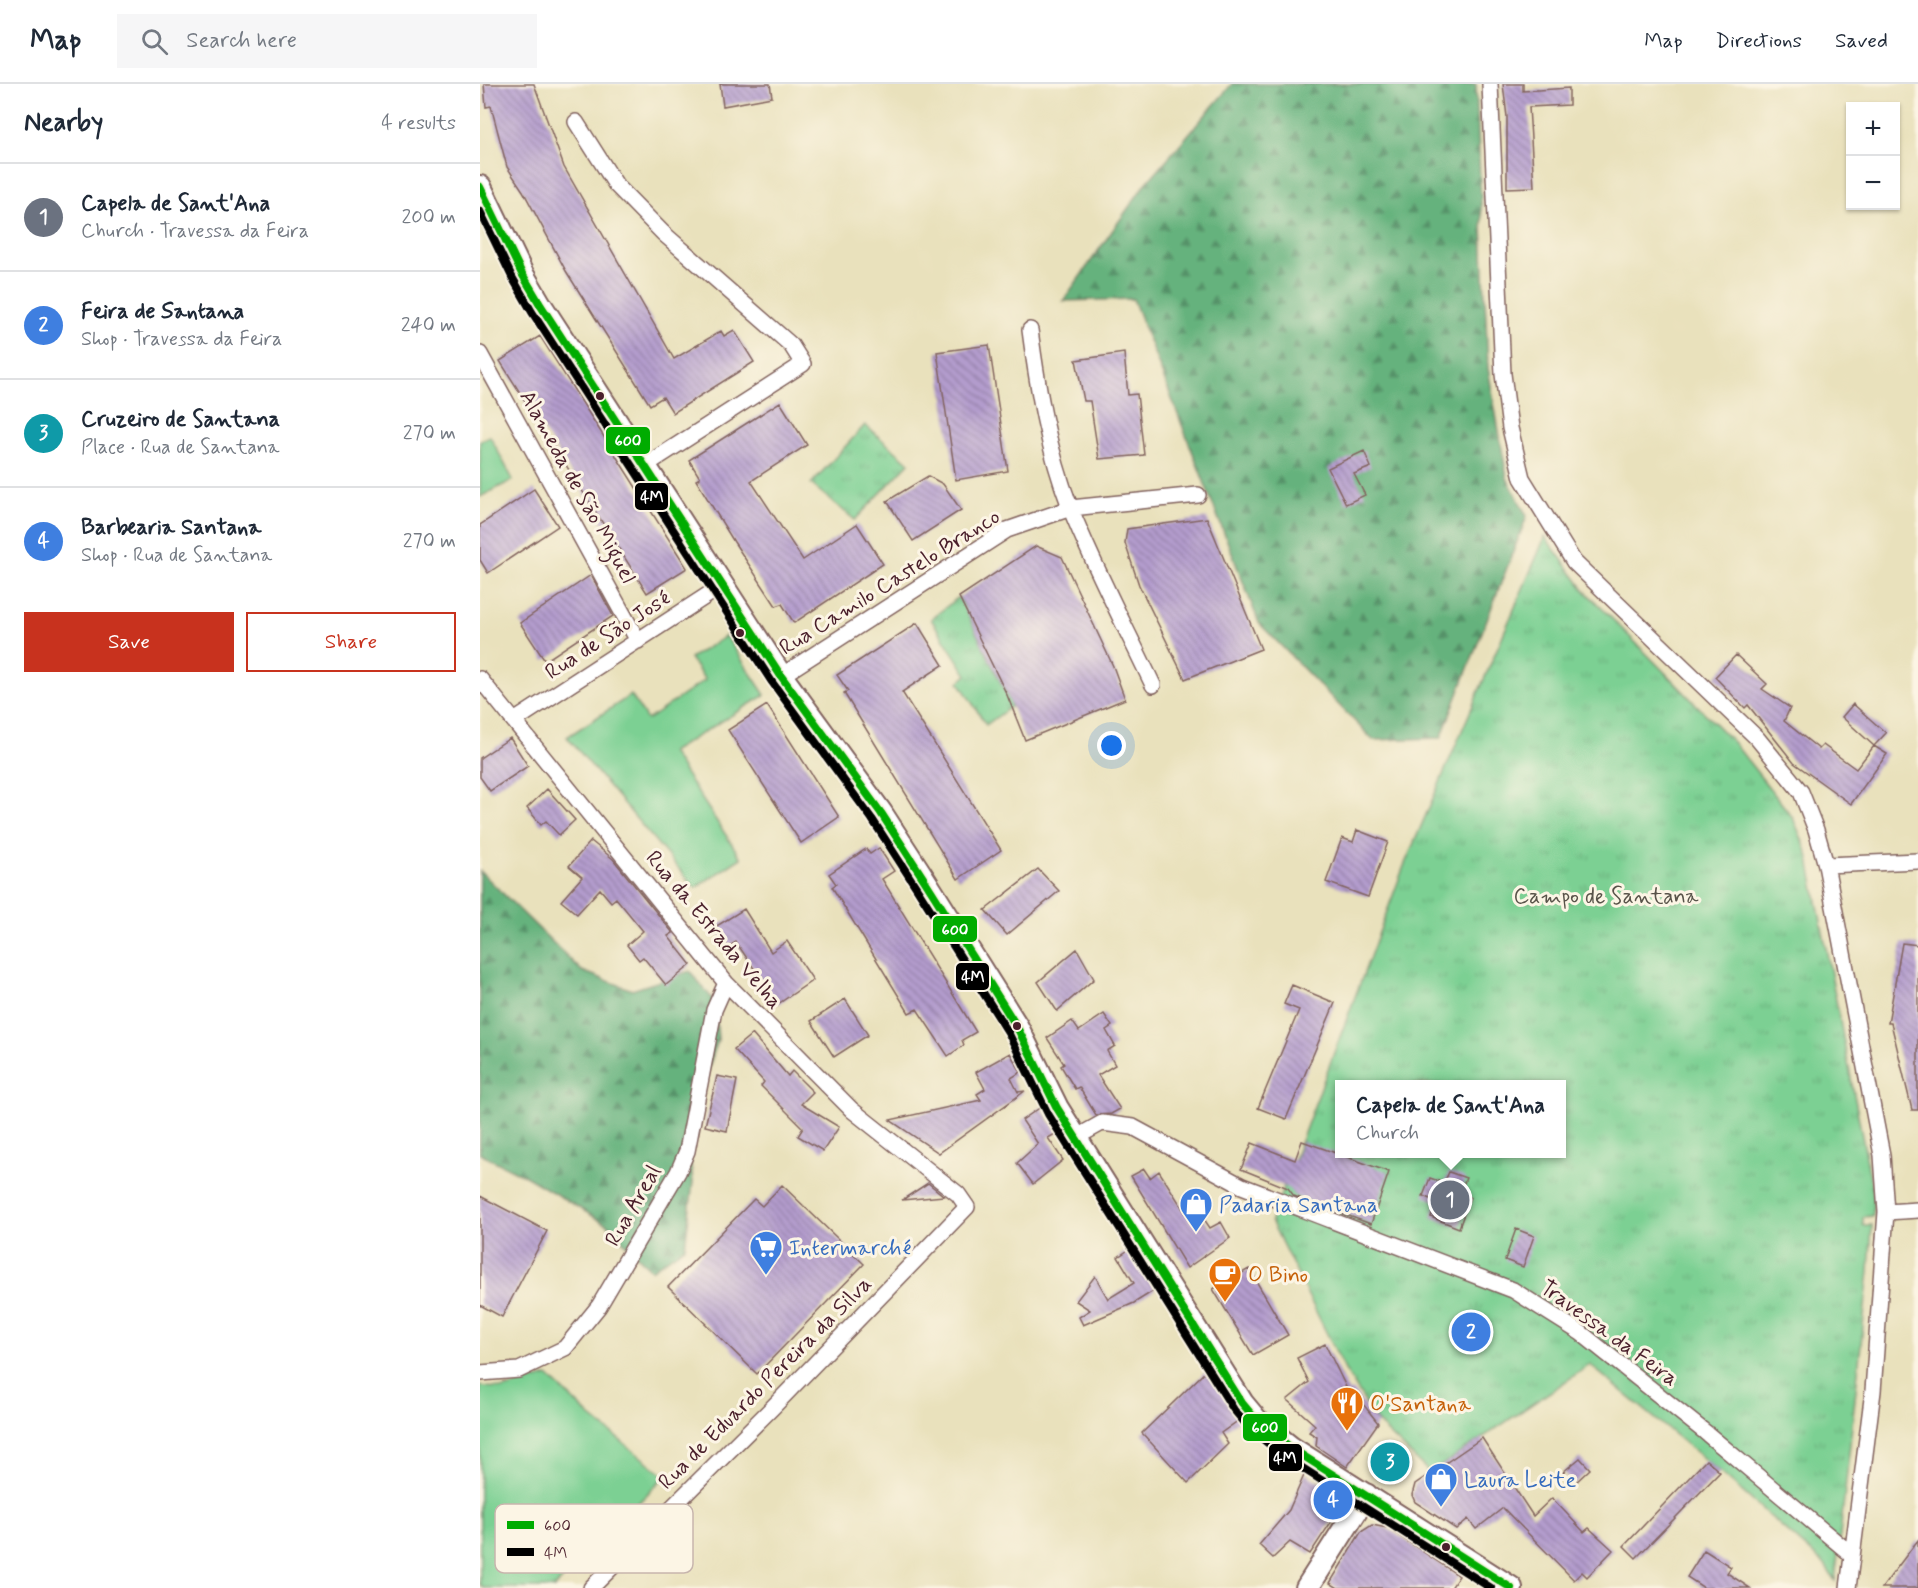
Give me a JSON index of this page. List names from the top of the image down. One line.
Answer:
{"streets":{"street":["Alameda de São Miguel","Rua Camilo Castelo Branco","Rua de São José","Rua da Estrada Velha","Rua Areal","Travessa da Feira","Rua de Eduardo Pereira da Silva"]},"crossings":[["Alameda de São Miguel","Rua de São José"],["Rua de São José","Rua da Estrada Velha"],["Rua da Estrada Velha","Rua Areal"],["Rua da Estrada Velha","Rua de Eduardo Pereira da Silva"]],"parks":["Campo de Santana"],"places":{"shop":["Padaria Santana","Laura Leite"],"supermarket":["Intermarché"],"cafe":["O Bino"],"restaurant":["O'Santana"]},"lines":["transit line 600","transit line 4M"],"legend":["600","4M"],"page":{"header":"Map","search":"Search here","nav":["Map","Directions","Saved"],"heading":["Nearby","4 results"],"map_buttons":["+","−"],"list":[{"mark":"1","name":"Capela de Sant'Ana","note":"Church · Travessa da Feira","value":"200 m"},{"mark":"2","name":"Feira de Santana","note":"Shop · Travessa da Feira","value":"240 m"},{"mark":"3","name":"Cruzeiro de Santana","note":"Place · Rua de Santana","value":"270 m"},{"mark":"4","name":"Barbearia Santana","note":"Shop · Rua de Santana","value":"270 m"}],"buttons":["Save","Share"],"popup":["Capela de Sant'Ana","Church"],"pins":["1","2","3","4"]}}
